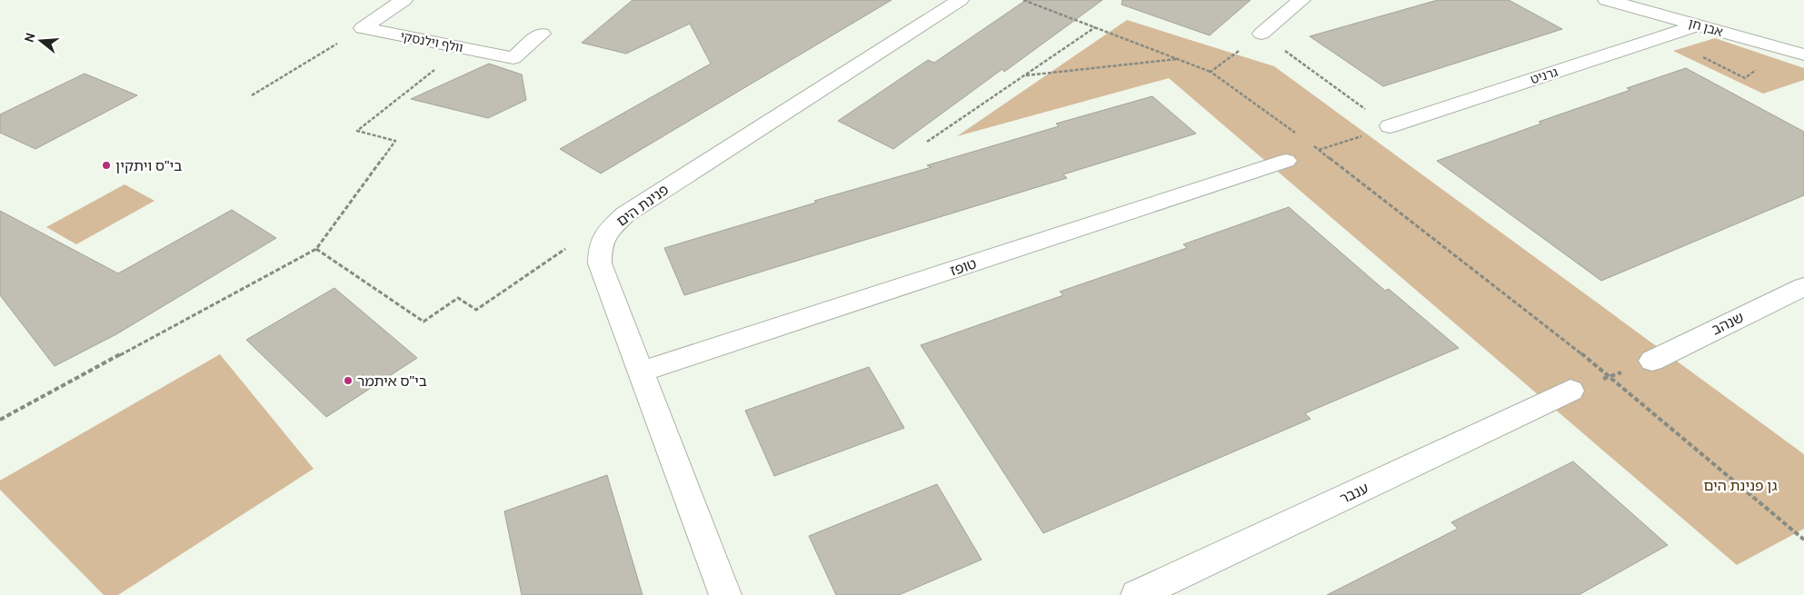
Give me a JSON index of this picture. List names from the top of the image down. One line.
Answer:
{"streets":{"street":["אבן חן","וולף וילנסקי","גרניט","פנינת הים","טופז","שנהב","ענבר"]},"crossings":[["אבן חן","גרניט"],["פנינת הים","טופז"]],"parks":["גן פנינת הים"],"places":["בי''ס ויתקין","בי''ס איתמר"],"north":"left"}
